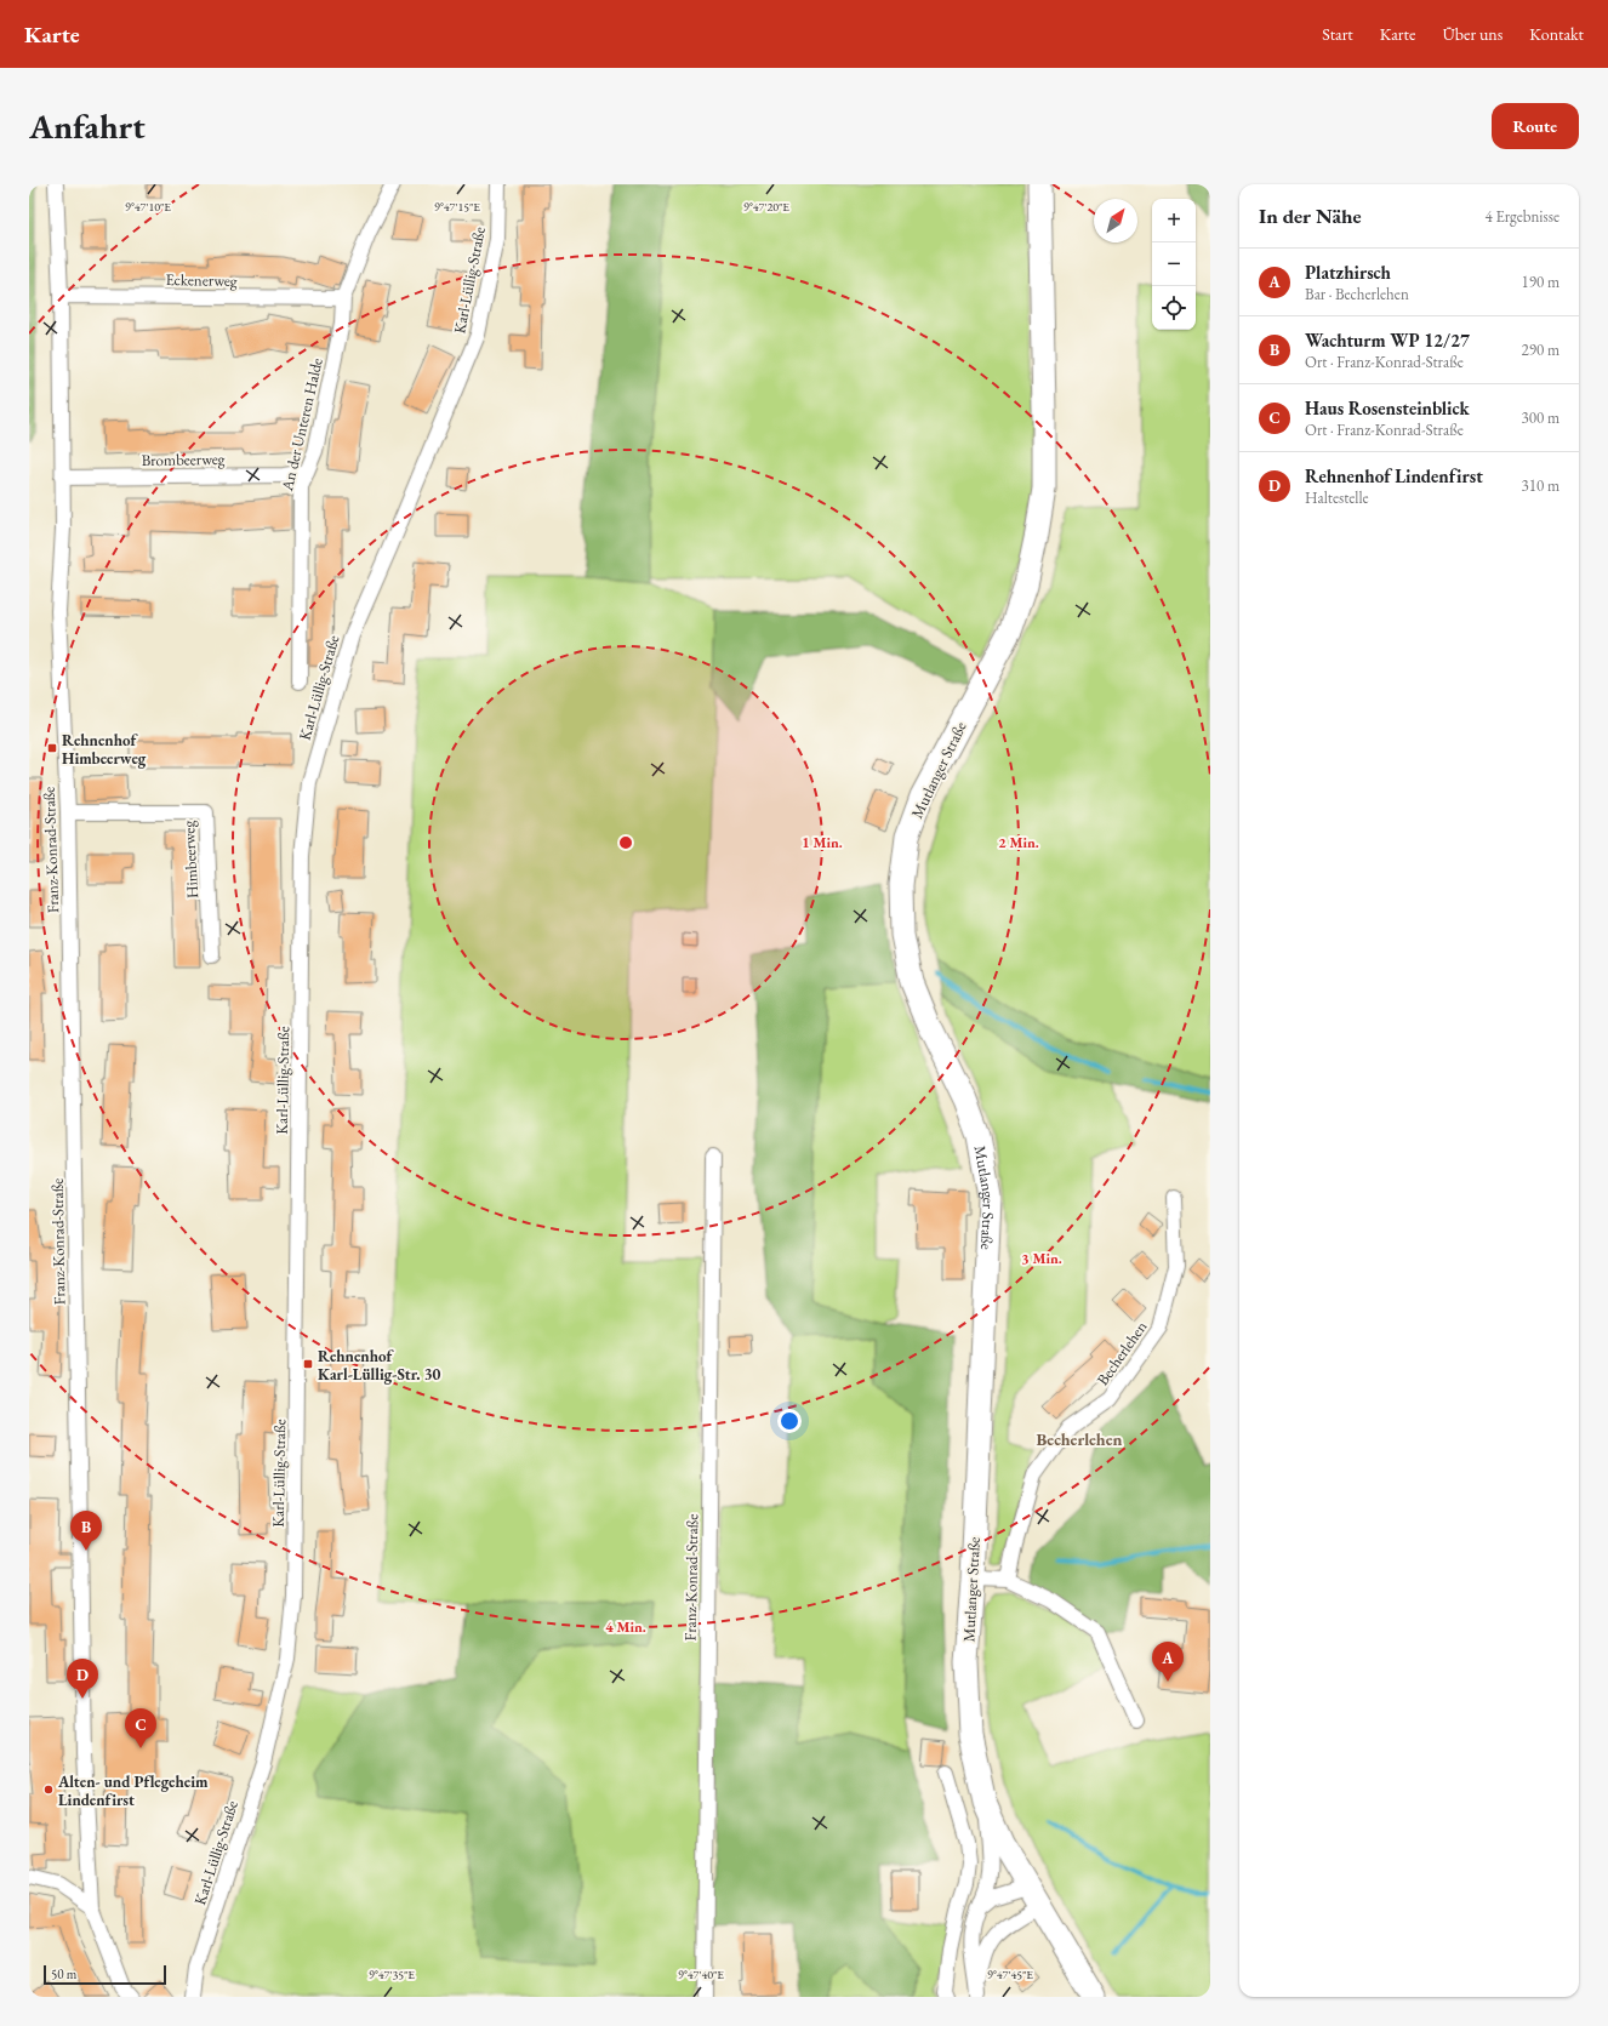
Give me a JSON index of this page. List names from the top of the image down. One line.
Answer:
{"streets":{"main road":["Mutlanger Straße"],"street":["Eckenerweg","Karl-Lüllig-Straße","An der Unteren Halde","Brombeerweg","Franz-Konrad-Straße","Himbeerweg","Becherlehen"]},"crossings":[["Eckenerweg","An der Unteren Halde"],["Eckenerweg","Franz-Konrad-Straße"],["An der Unteren Halde","Brombeerweg"],["Brombeerweg","Franz-Konrad-Straße"],["Franz-Konrad-Straße","Himbeerweg"]],"districts":["Becherlehen"],"places":{"transit":["Rehnenhof Himbeerweg","Rehnenhof Karl-Lüllig-Str. 30"],"other":["Alten- und Pflegeheim Lindenfirst"]},"scale_bar":"50 m","north":"top right","page":{"header":"Karte","nav":["Start","Karte","Über uns","Kontakt"],"buttons":"Route","title":"Anfahrt","heading":["In der Nähe","4 Ergebnisse"],"map_buttons":["+","−"],"list":[{"mark":"A","name":"Platzhirsch","note":"Bar · Becherlehen","value":"190 m"},{"mark":"B","name":"Wachturm WP 12/27","note":"Ort · Franz-Konrad-Straße","value":"290 m"},{"mark":"C","name":"Haus Rosensteinblick","note":"Ort · Franz-Konrad-Straße","value":"300 m"},{"mark":"D","name":"Rehnenhof Lindenfirst","note":"Haltestelle","value":"310 m"}],"pins":["B","A","D","C"],"scale":"50 m"},"coordinates":["9°47'10\"E","9°47'15\"E","9°47'20\"E","9°47'35\"E","9°47'40\"E","9°47'45\"E"],"rings":["1 Min.","2 Min.","3 Min.","4 Min."]}
